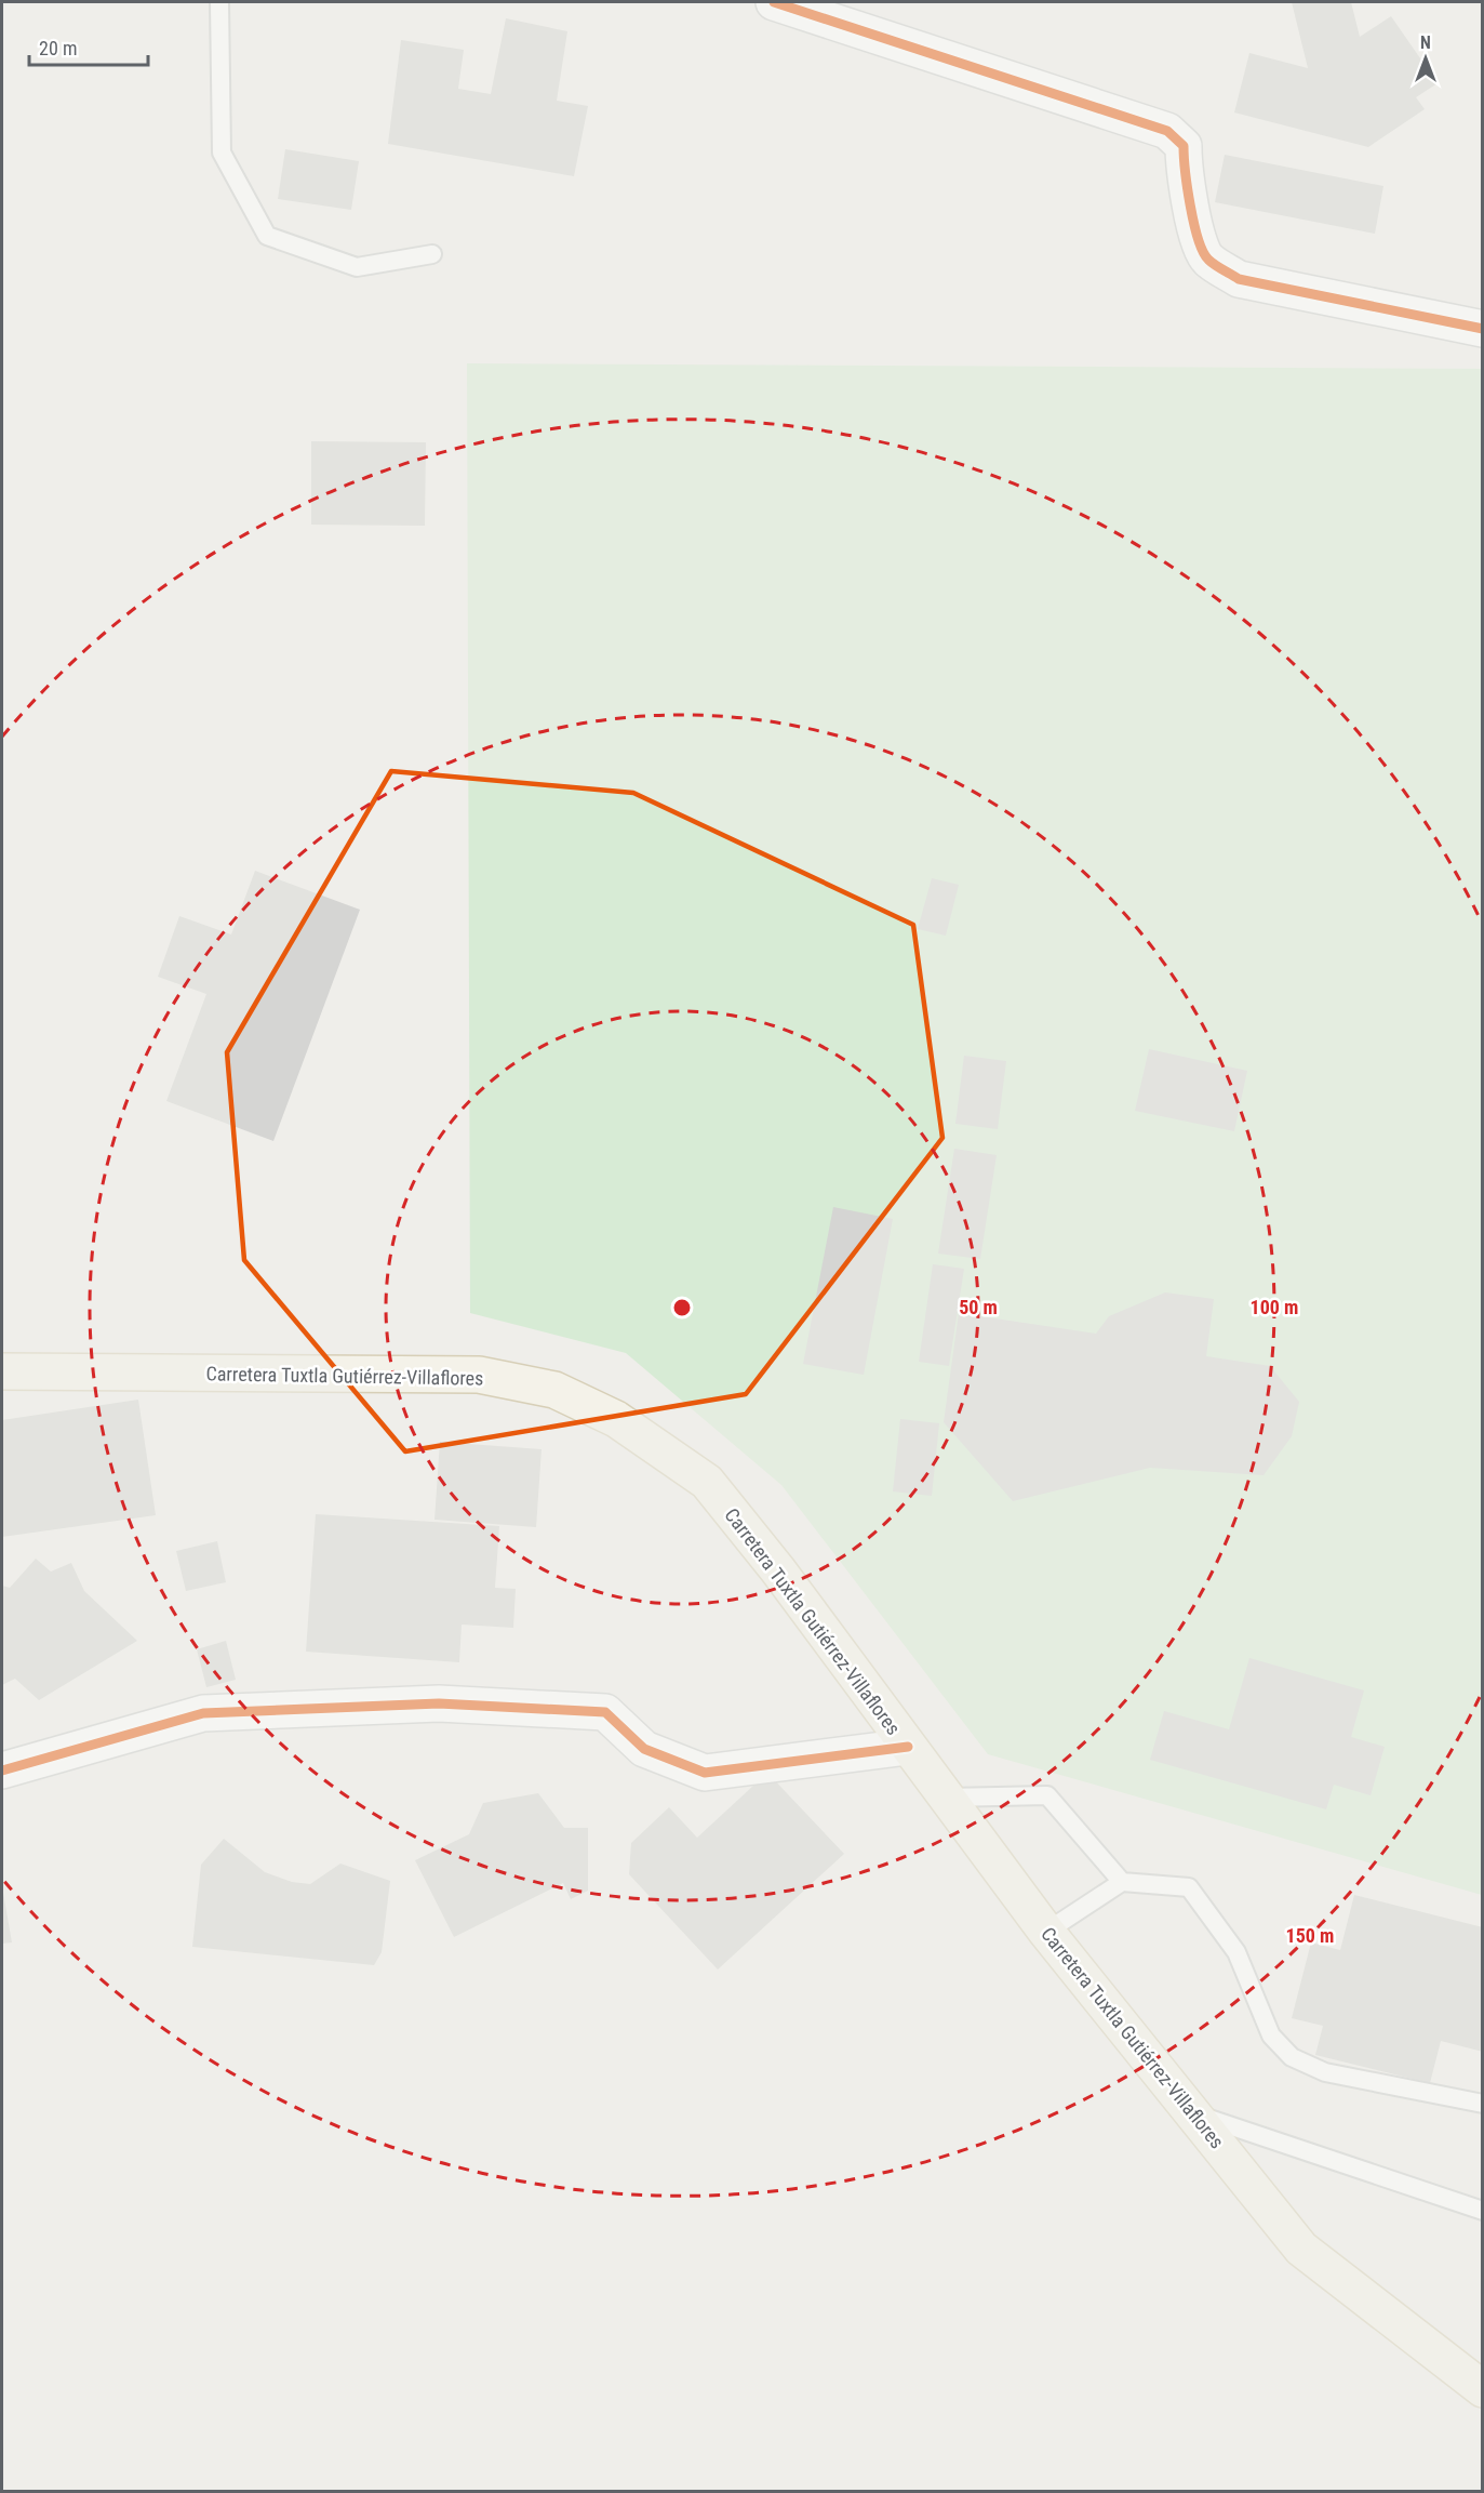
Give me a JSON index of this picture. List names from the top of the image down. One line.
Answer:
{"streets":{"main road":["Carretera Tuxtla Gutiérrez-Villaflores"]},"scale_bar":"20 m","north":"top","rings":["50 m","100 m","150 m"]}
